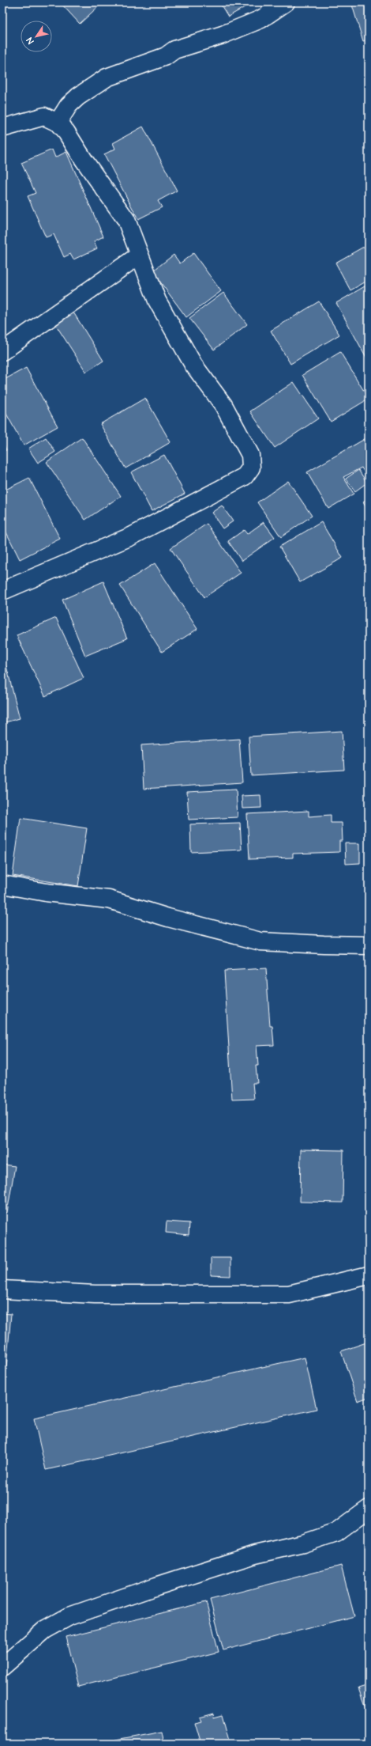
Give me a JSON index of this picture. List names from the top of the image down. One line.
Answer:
{"north":"bottom left"}
